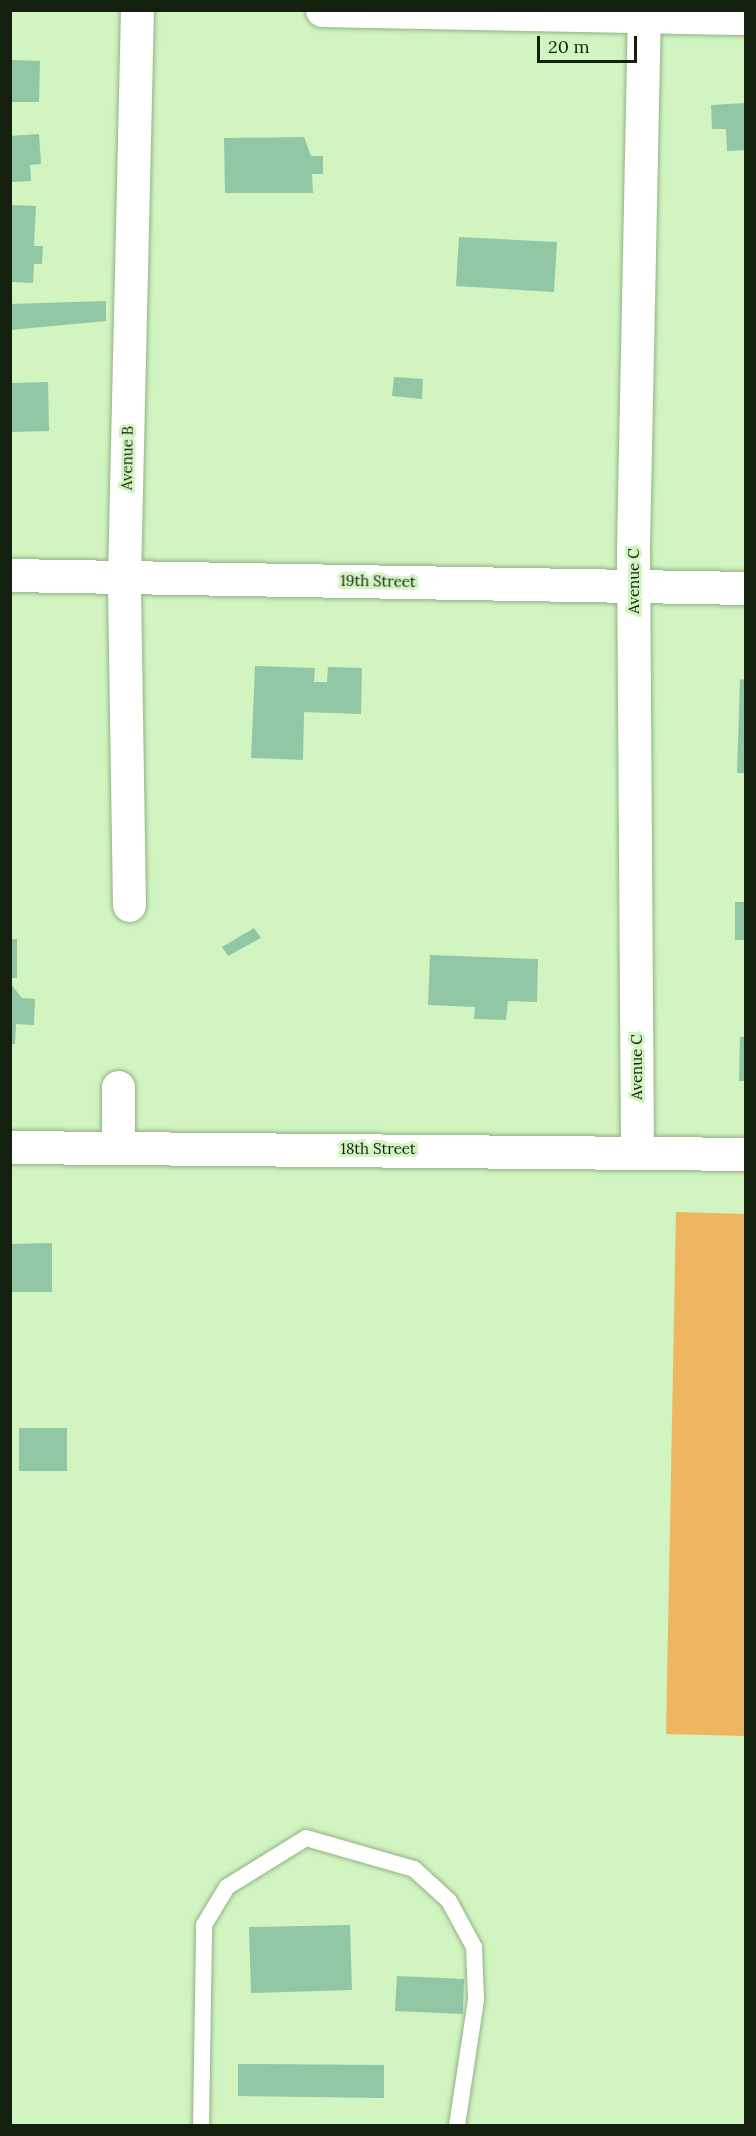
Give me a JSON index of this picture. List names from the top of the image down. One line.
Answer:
{"streets":{"street":["Avenue B","19th Street","Avenue C","18th Street"]},"crossings":[["Avenue B","19th Street"],["19th Street","Avenue C"],["Avenue C","18th Street"]],"scale_bar":"20 m"}
